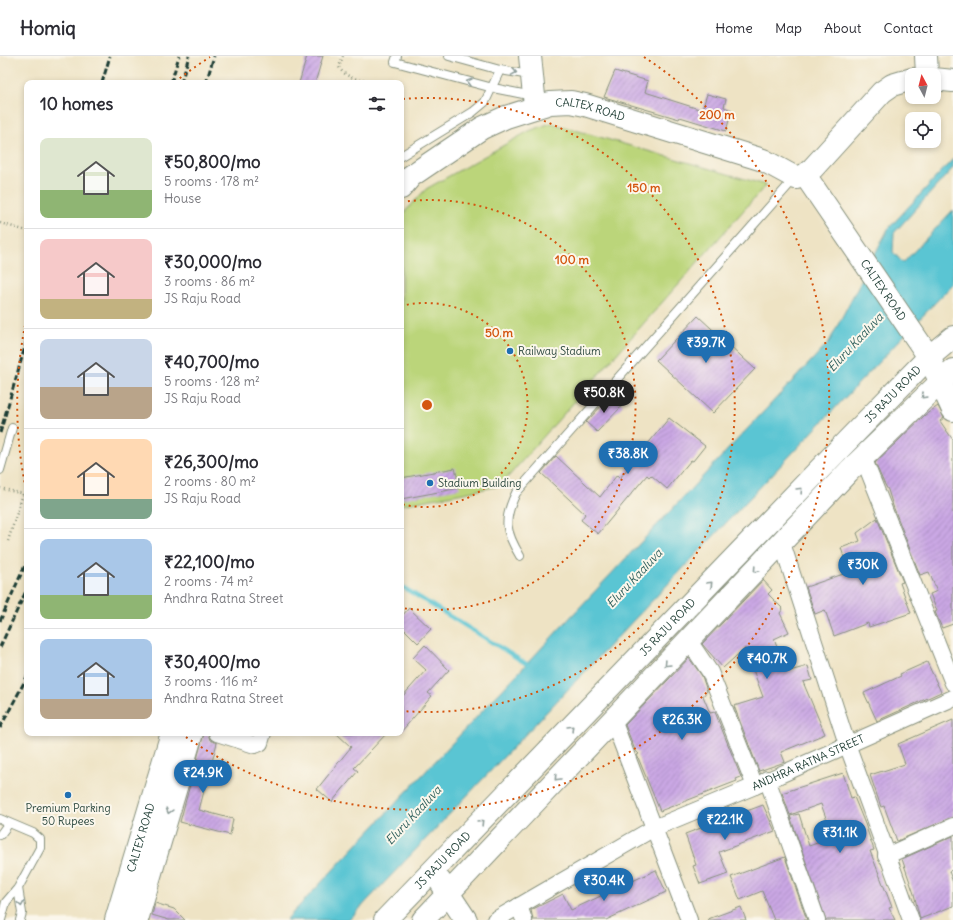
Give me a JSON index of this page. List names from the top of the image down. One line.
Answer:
{"streets":{"street":["CALTEX ROAD","JS RAJU ROAD","ANDHRA RATNA STREET"]},"crossings":[["CALTEX ROAD","JS RAJU ROAD"]],"water":["Eluru Kaaluva"],"places":["Railway Stadium","Stadium Building","Premium Parking 50 Rupees"],"north":"top","page":{"header":"Homiq","nav":["Home","Map","About","Contact"],"heading":"10 homes","list":[{"name":"₹50,800/mo","note":"5 rooms · 178 m² · House"},{"name":"₹30,000/mo","note":"3 rooms · 86 m² · JS Raju Road"},{"name":"₹40,700/mo","note":"5 rooms · 128 m² · JS Raju Road"},{"name":"₹26,300/mo","note":"2 rooms · 80 m² · JS Raju Road"},{"name":"₹22,100/mo","note":"2 rooms · 74 m² · Andhra Ratna Street"},{"name":"₹30,400/mo","note":"3 rooms · 116 m² · Andhra Ratna Street"}],"price":["₹39.7K","₹50.8K","₹38.8K","₹30K","₹40.7K","₹26.3K","₹24.9K","₹22.1K","₹31.1K","₹30.4K"]},"rings":["200 m","150 m","100 m","50 m"]}
